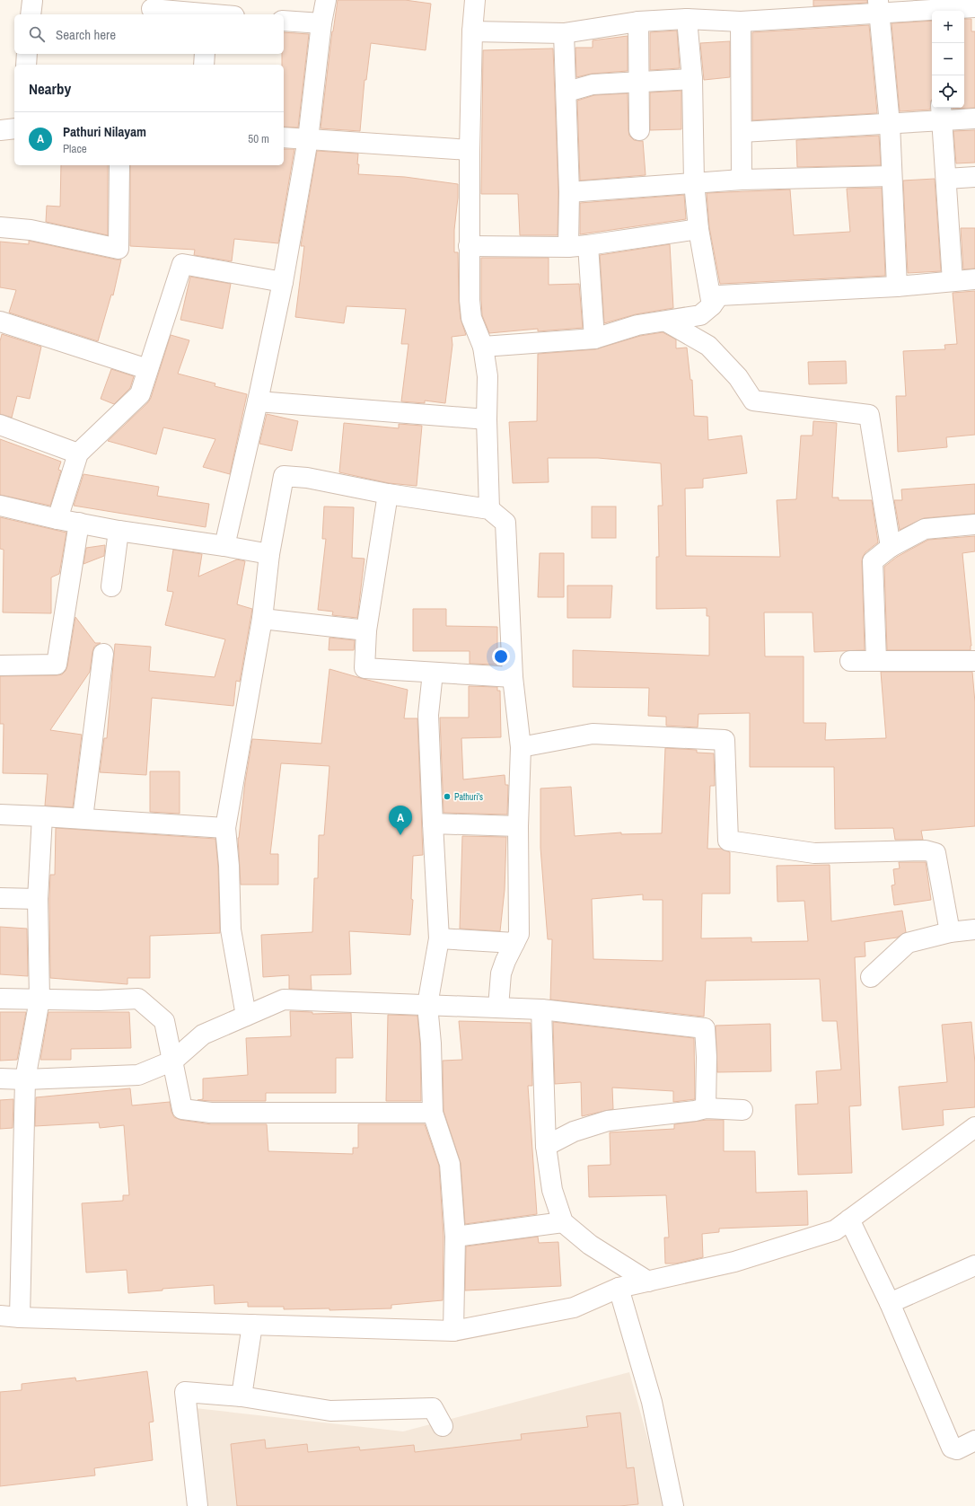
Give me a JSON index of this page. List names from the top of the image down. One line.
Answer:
{"places":["Pathuri's"],"page":{"map_buttons":["+","−"],"search":"Search here","heading":"Nearby","list":[{"mark":"A","name":"Pathuri Nilayam","note":"Place","value":"50 m"}],"pins":"A"}}
